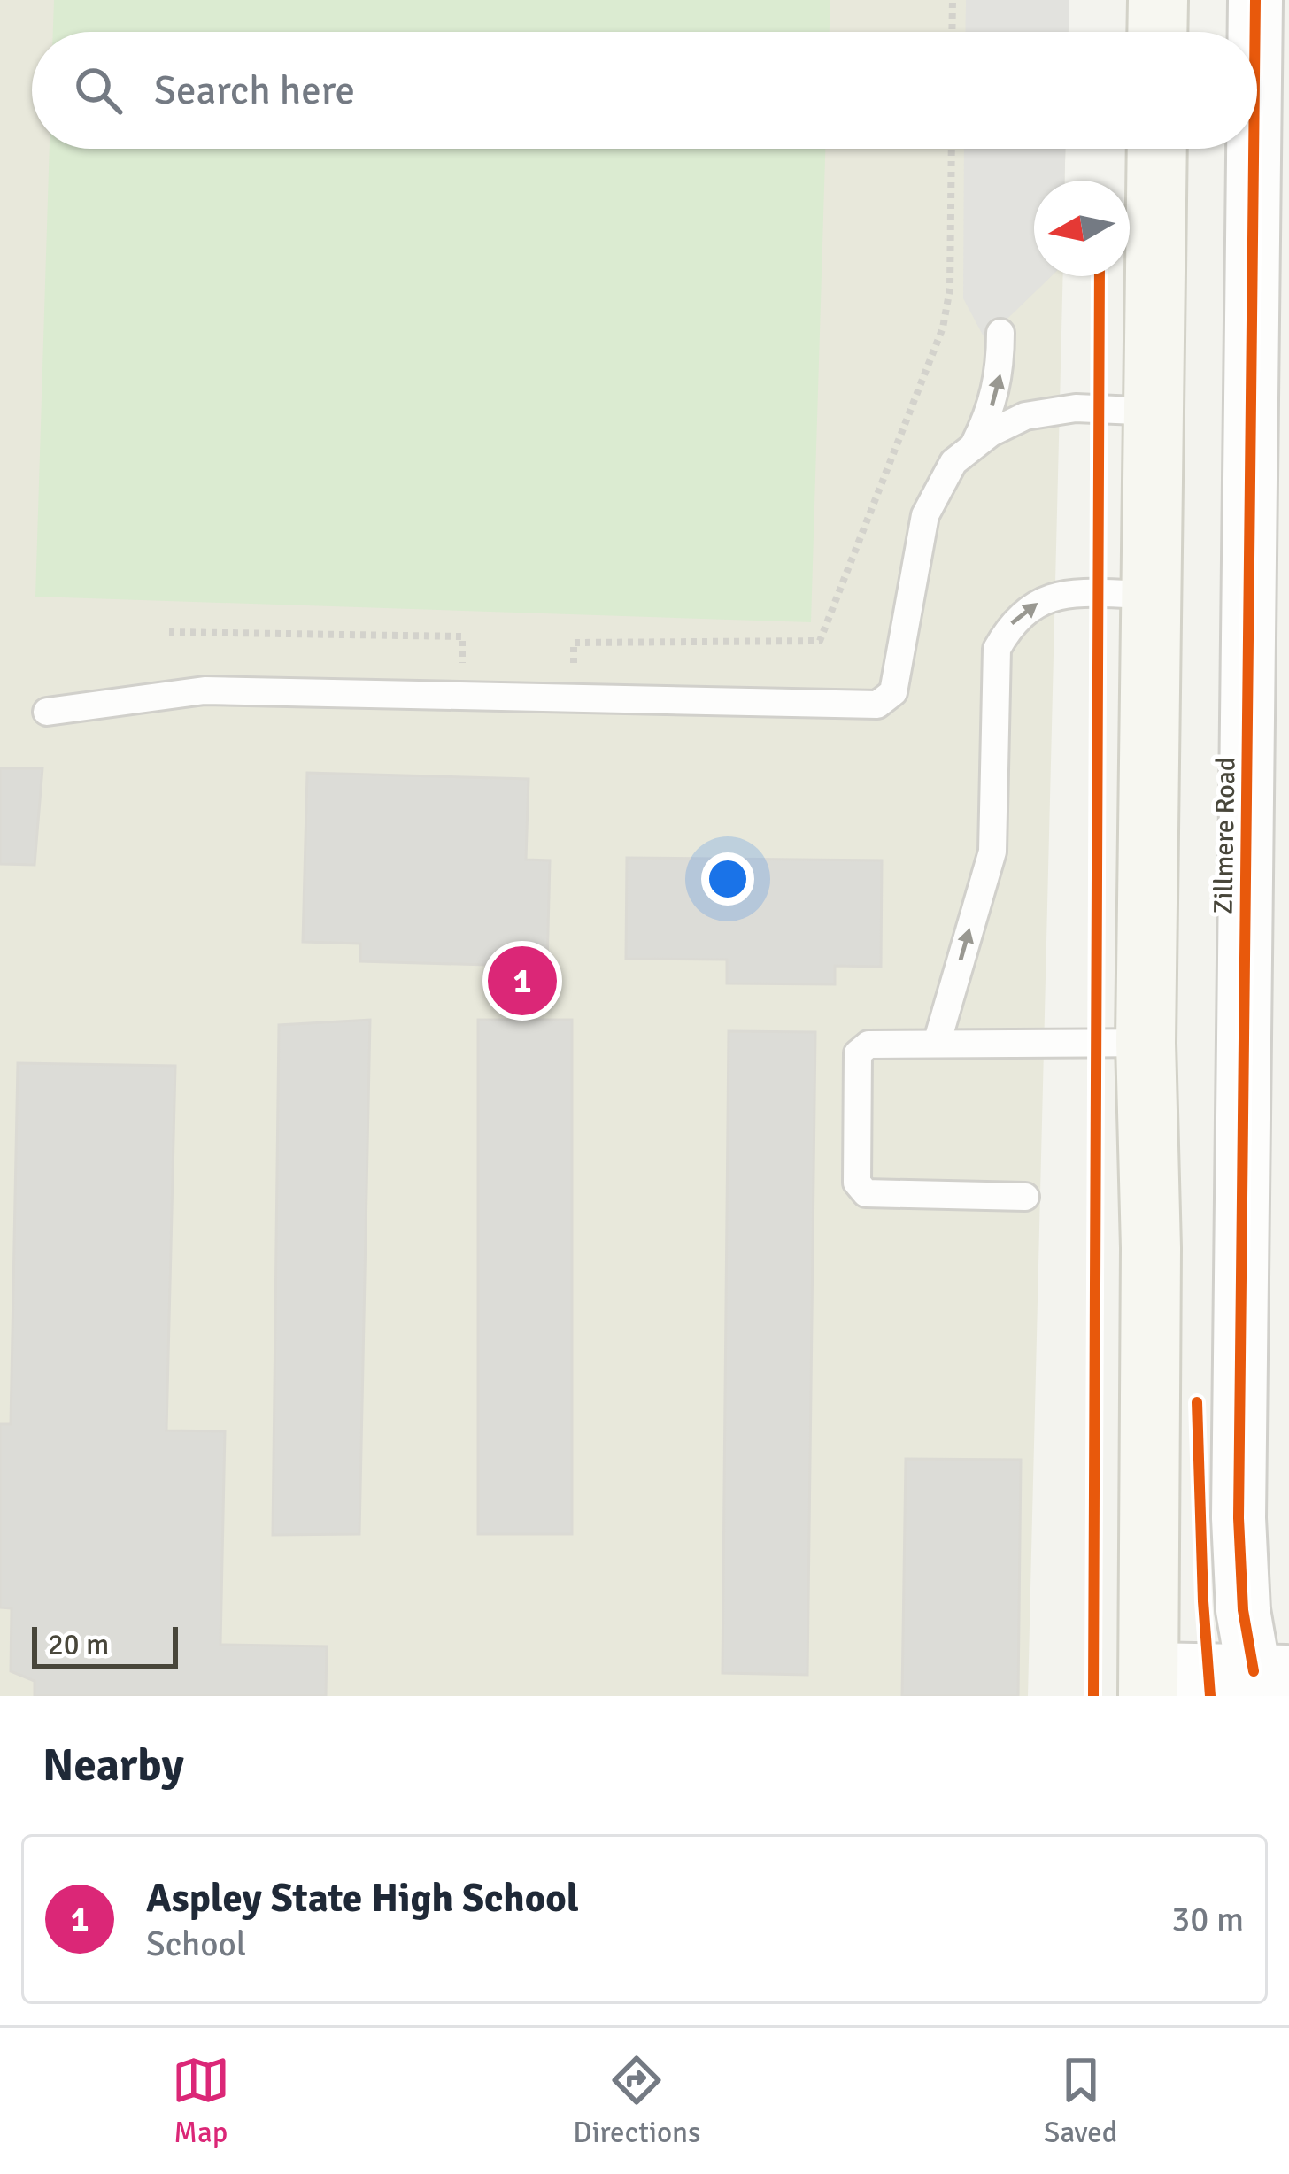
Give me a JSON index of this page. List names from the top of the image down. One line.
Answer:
{"streets":{"street":["Zillmere Road"]},"scale_bar":"20 m","north":"left","page":{"search":"Search here","pins":"1","scale":"20 m","heading":"Nearby","list":[{"mark":"1","name":"Aspley State High School","note":"School","value":"30 m"}],"nav":["Map","Directions","Saved"]}}
